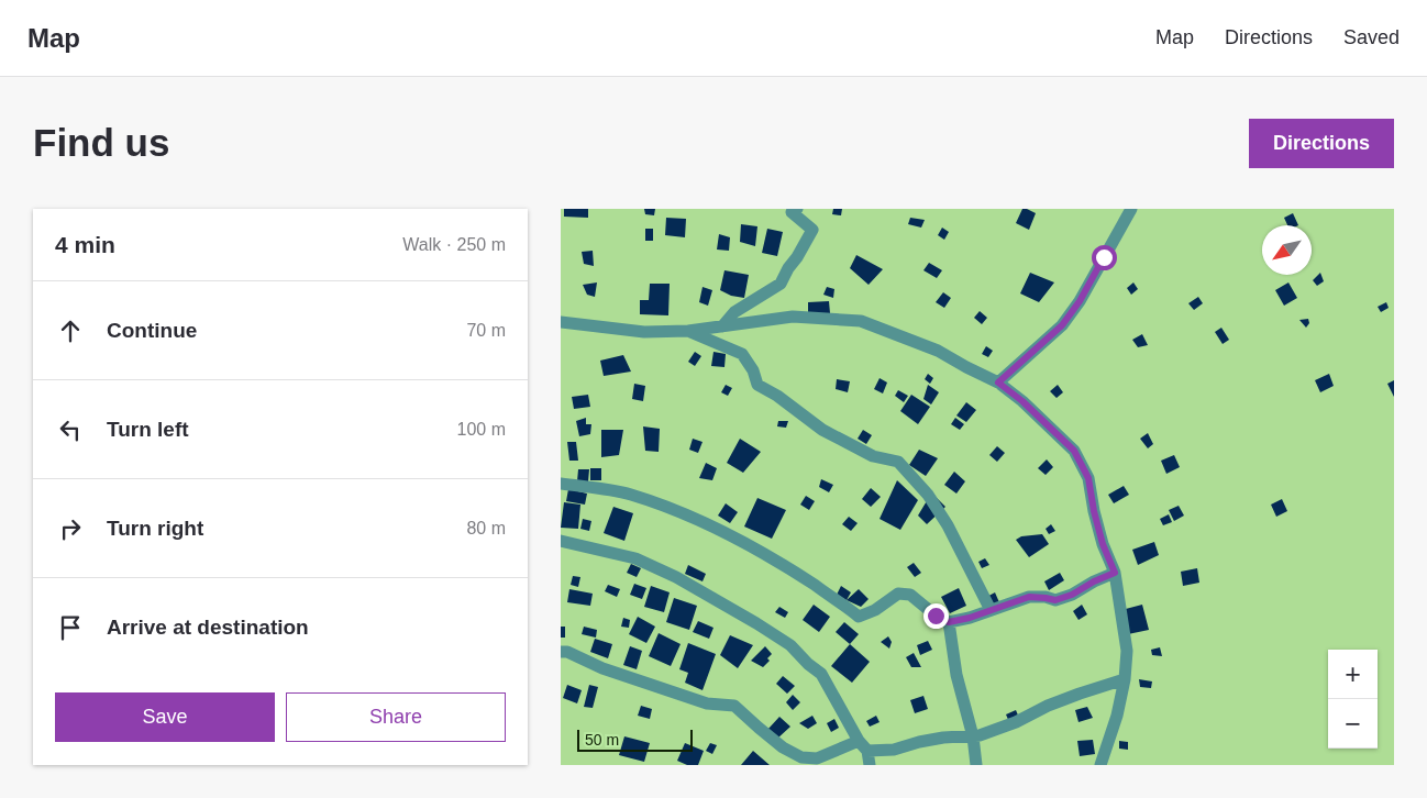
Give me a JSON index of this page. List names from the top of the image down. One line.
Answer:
{"scale_bar":"50 m","north":"bottom left","page":{"header":"Map","nav":["Map","Directions","Saved"],"buttons":["Directions",["Save","Share"]],"title":"Find us","heading":["4 min","Walk · 250 m"],"list":[["Continue","70 m"],["Turn left","100 m"],["Turn right","80 m"],"Arrive at destination"],"map_buttons":["+","−"],"scale":"50 m"}}
